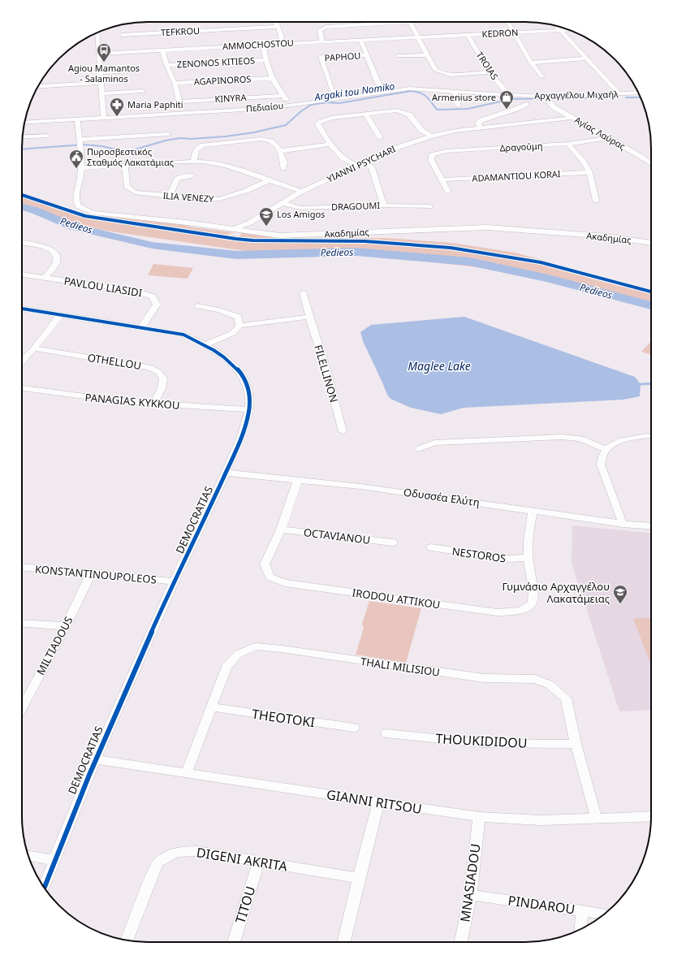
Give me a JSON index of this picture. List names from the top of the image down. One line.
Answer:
{"streets":{"street":["TEFKROU","KEDRON","AMMOCHOSTOU","PAPHOU","ZENONOS KITIEOS","TROIAS","AGAPINOROS","Αρχαγγέλου Μιχαήλ","KINYRA","Πεδιαίου","Αγίας Λαύρας","Δραγούμη","YIANNI PSYCHARI","ADAMANTIOU KORAI","ILIA VENEZY","DRAGOUMI","Ακαδημίας","PAVLOU LIASIDI","OTHELLOU","FILELLINON","PANAGIAS KYKKOU","Οδυσσέα Ελύτη","DEMOCRATIAS","OCTAVIANOU","NESTOROS","KONSTANTINOUPOLEOS","IRODOU ATTIKOU","MILTIADOUS","THALI MILISIOU","THEOTOKI","THOUKIDIDOU","GIANNI RITSOU","DIGENI AKRITA","MNASIADOU","TITOU","PINDAROU"]},"crossings":[["KEDRON","AMMOCHOSTOU"],["KEDRON","TROIAS"],["TROIAS","Αρχαγγέλου Μιχαήλ"],["TROIAS","Πεδιαίου"],["Αρχαγγέλου Μιχαήλ","Πεδιαίου"],["Αρχαγγέλου Μιχαήλ","Αγίας Λαύρας"],["Πεδιαίου","Ακαδημίας"],["Αγίας Λαύρας","Δραγούμη"],["Αγίας Λαύρας","YIANNI PSYCHARI"],["Δραγούμη","ADAMANTIOU KORAI"],["YIANNI PSYCHARI","DRAGOUMI"],["YIANNI PSYCHARI","Ακαδημίας"],["PAVLOU LIASIDI","DEMOCRATIAS"],["OTHELLOU","PANAGIAS KYKKOU"],["PANAGIAS KYKKOU","DEMOCRATIAS"],["Οδυσσέα Ελύτη","DEMOCRATIAS"],["Οδυσσέα Ελύτη","IRODOU ATTIKOU"],["DEMOCRATIAS","KONSTANTINOUPOLEOS"],["DEMOCRATIAS","GIANNI RITSOU"],["OCTAVIANOU","IRODOU ATTIKOU"],["NESTOROS","IRODOU ATTIKOU"],["KONSTANTINOUPOLEOS","MILTIADOUS"],["THALI MILISIOU","THEOTOKI"],["THALI MILISIOU","THOUKIDIDOU"],["THALI MILISIOU","GIANNI RITSOU"],["GIANNI RITSOU","MNASIADOU"],["DIGENI AKRITA","TITOU"],["MNASIADOU","PINDAROU"]],"water":["Argaki tou Nomiko","Pedieos","Maglee Lake"],"places":{"bus stop":["Agiou Mamantos - Salaminos"],"shop":["Armenius store"],"pharmacy":["Maria Paphiti"],"public building":["Πυροσβεστικός Σταθμός Λακατάμιας"],"school or university":["Los Amigos","Γυμνάσιο Αρχαγγέλου Λακατάμειας"]}}
